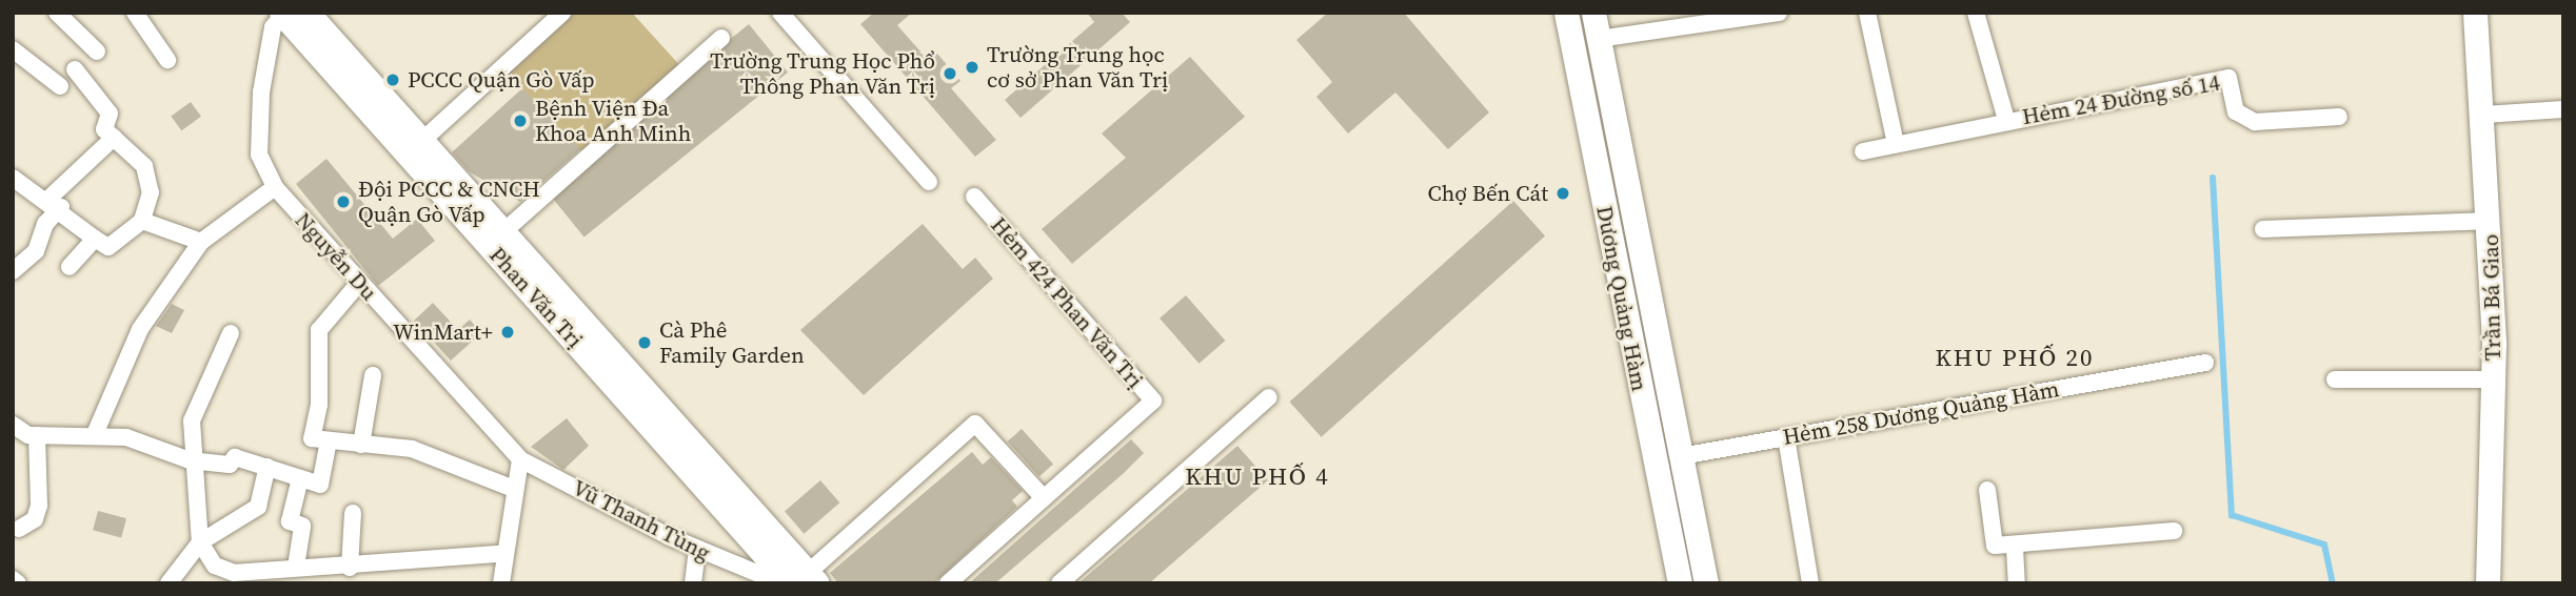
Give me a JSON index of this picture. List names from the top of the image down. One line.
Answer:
{"streets":{"street":["Hẻm 24 Đường số 14","Nguyễn Du","Phan Văn Trị","Trần Bá Giao","Dương Quảng Hàm","Hẻm 424 Phan Văn Trị","Hẻm 258 Dương Quảng Hàm","Vũ Thanh Tùng"]},"crossings":[["Nguyễn Du","Phan Văn Trị"],["Nguyễn Du","Vũ Thanh Tùng"],["Phan Văn Trị","Vũ Thanh Tùng"],["Dương Quảng Hàm","Hẻm 258 Dương Quảng Hàm"]],"districts":["KHU PHỐ 20","KHU PHỐ 4"],"places":["Trường Trung học cơ sở Phan Văn Trị","Trường Trung Học Phổ Thông Phan Văn Trị","PCCC Quận Gò Vấp","Bệnh Viện Đa Khoa Anh Minh","Chợ Bến Cát","Đội PCCC & CNCH Quận Gò Vấp","WinMart+","Cà Phê Family Garden"]}
